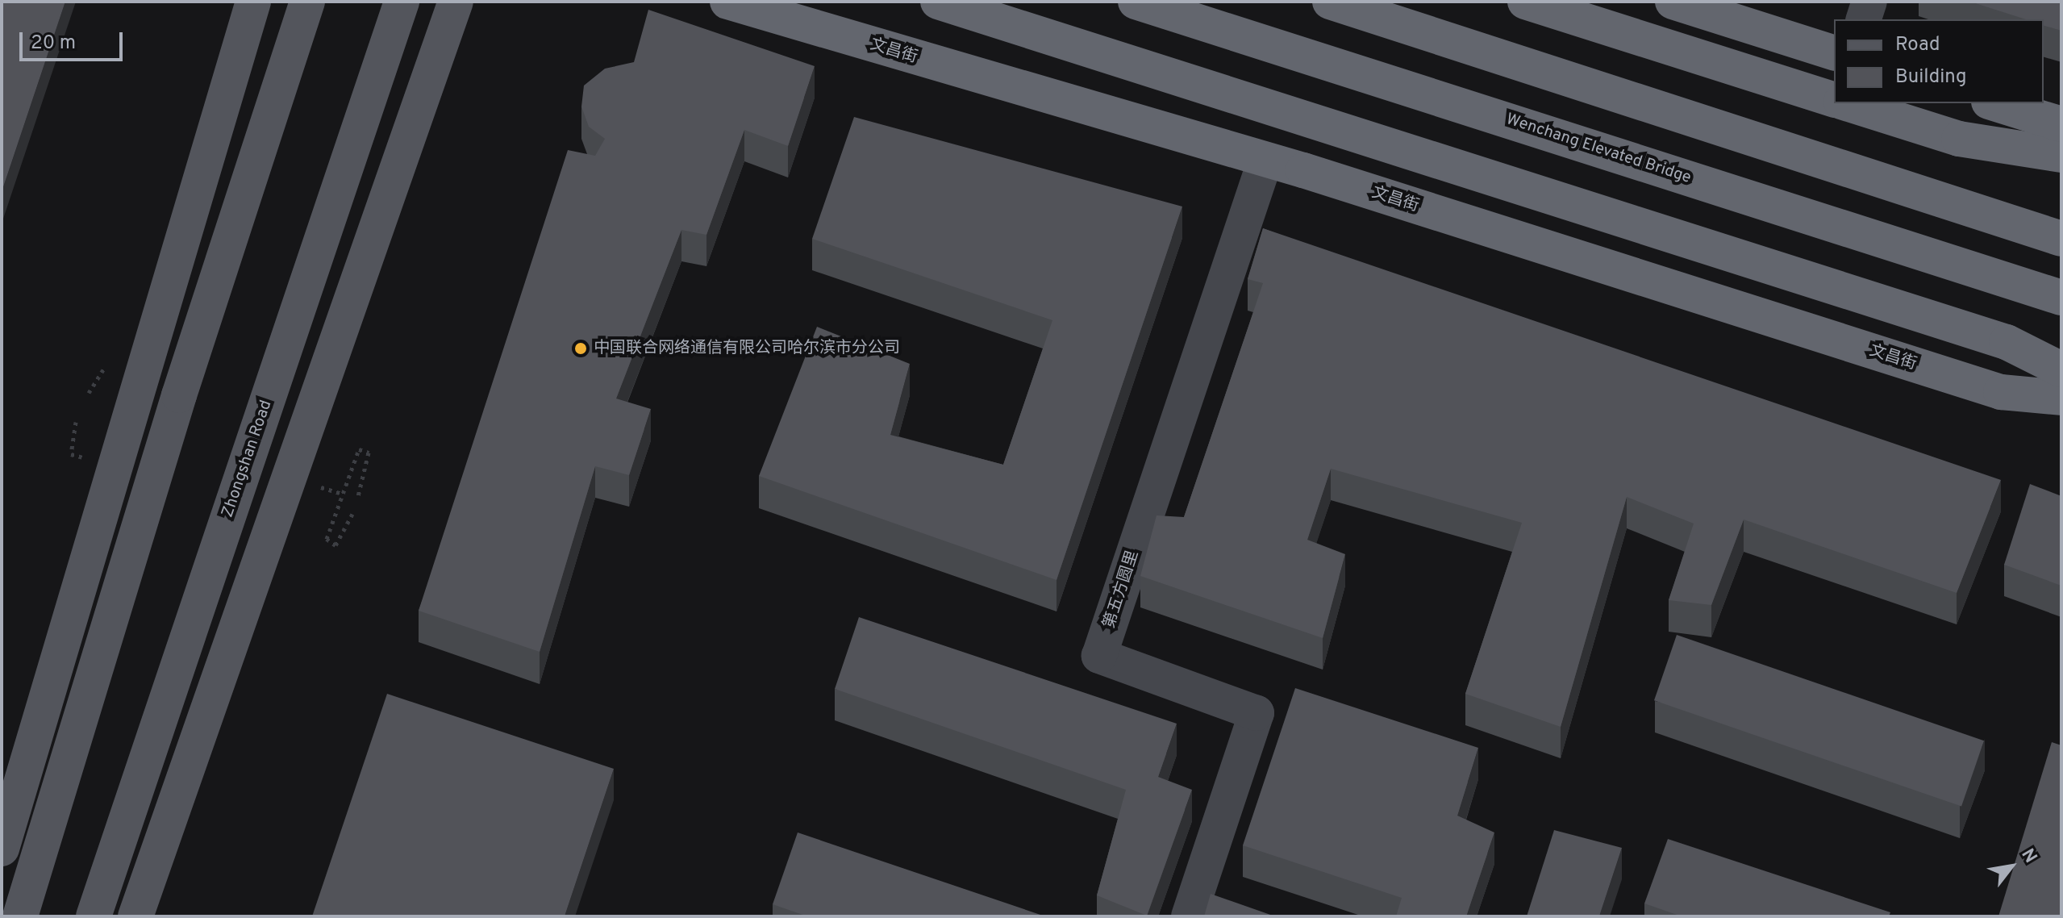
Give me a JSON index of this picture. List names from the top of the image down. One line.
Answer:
{"streets":{"highway":["文昌街","Wenchang Elevated Bridge"],"main road":["Zhongshan Road"],"street":["第五方圆里"]},"crossings":[["文昌街","第五方圆里"]],"places":["中国联合网络通信有限公司哈尔滨市分公司"],"legend":["Road","Building"],"scale_bar":"20 m","north":"top right"}
